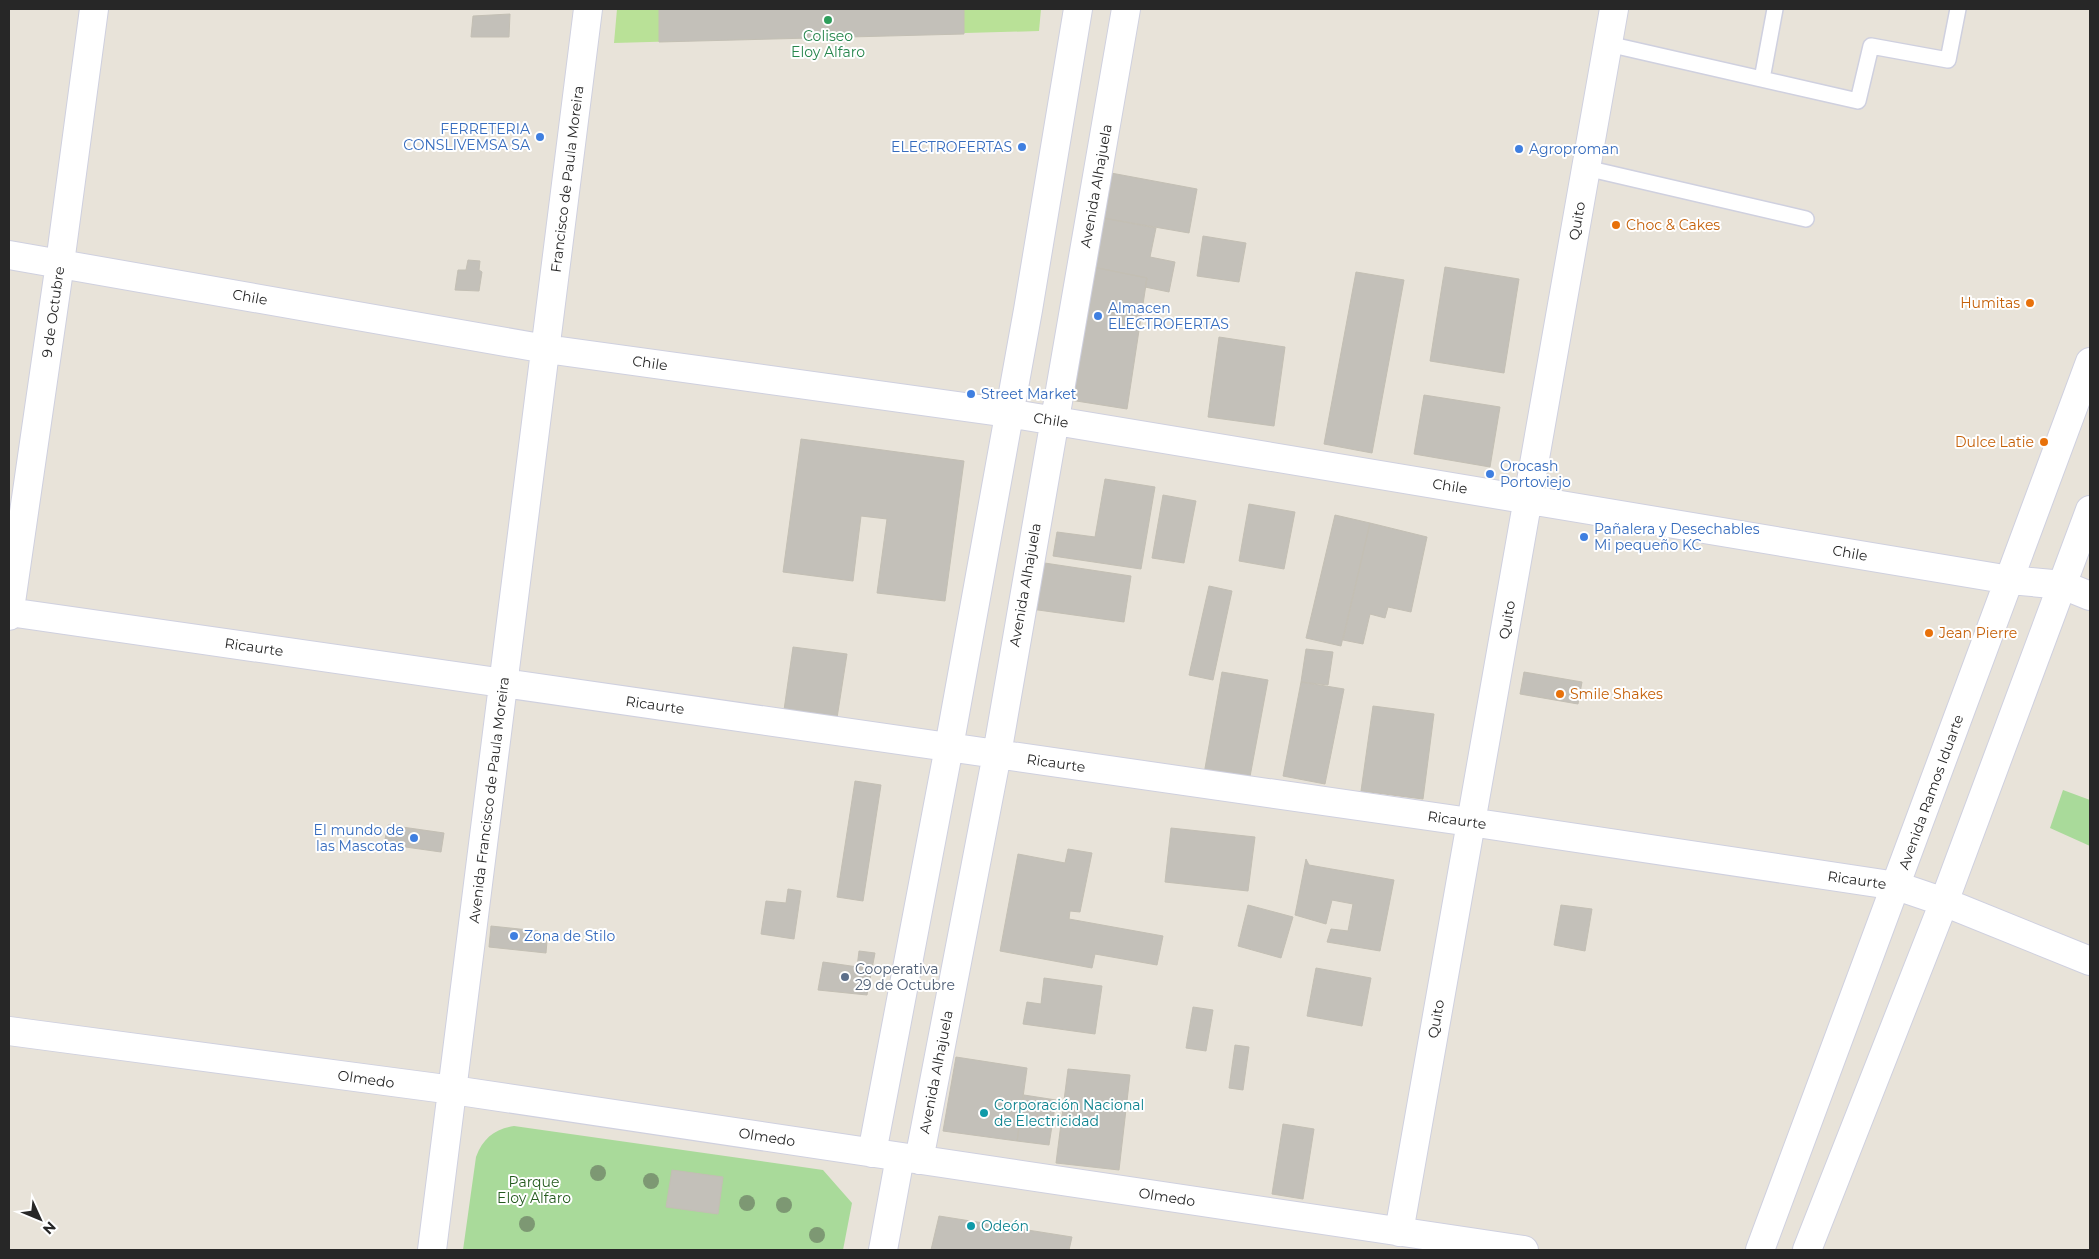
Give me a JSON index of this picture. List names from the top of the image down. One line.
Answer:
{"streets":{"street":["Francisco de Paula Moreira","Avenida Alhajuela","Quito","Chile","9 de Octubre","Ricaurte","Avenida Ramos Iduarte","Avenida Francisco de Paula Moreira","Olmedo"]},"crossings":[["Francisco de Paula Moreira","Chile"],["Francisco de Paula Moreira","Avenida Francisco de Paula Moreira"],["Avenida Alhajuela","Chile"],["Avenida Alhajuela","Ricaurte"],["Avenida Alhajuela","Olmedo"],["Quito","Chile"],["Quito","Ricaurte"],["Quito","Olmedo"],["Chile","9 de Octubre"],["Chile","Avenida Ramos Iduarte"],["Chile","Avenida Francisco de Paula Moreira"],["9 de Octubre","Ricaurte"],["Ricaurte","Avenida Ramos Iduarte"],["Ricaurte","Avenida Francisco de Paula Moreira"],["Avenida Francisco de Paula Moreira","Olmedo"]],"parks":["Parque Eloy Alfaro"],"places":["Coliseo Eloy Alfaro","FERRETERIA CONSLIVEMSA SA","ELECTROFERTAS","Agroproman","Choc & Cakes","Humitas","Almacen ELECTROFERTAS","Street Market","Dulce Latie","Orocash Portoviejo","Pañalera y Desechables Mi pequeño KC","Jean Pierre","Smile Shakes","El mundo de las Mascotas","Zona de Stilo","Cooperativa 29 de Octubre","Corporación Nacional de Electricidad","Odeón"],"north":"bottom right"}
